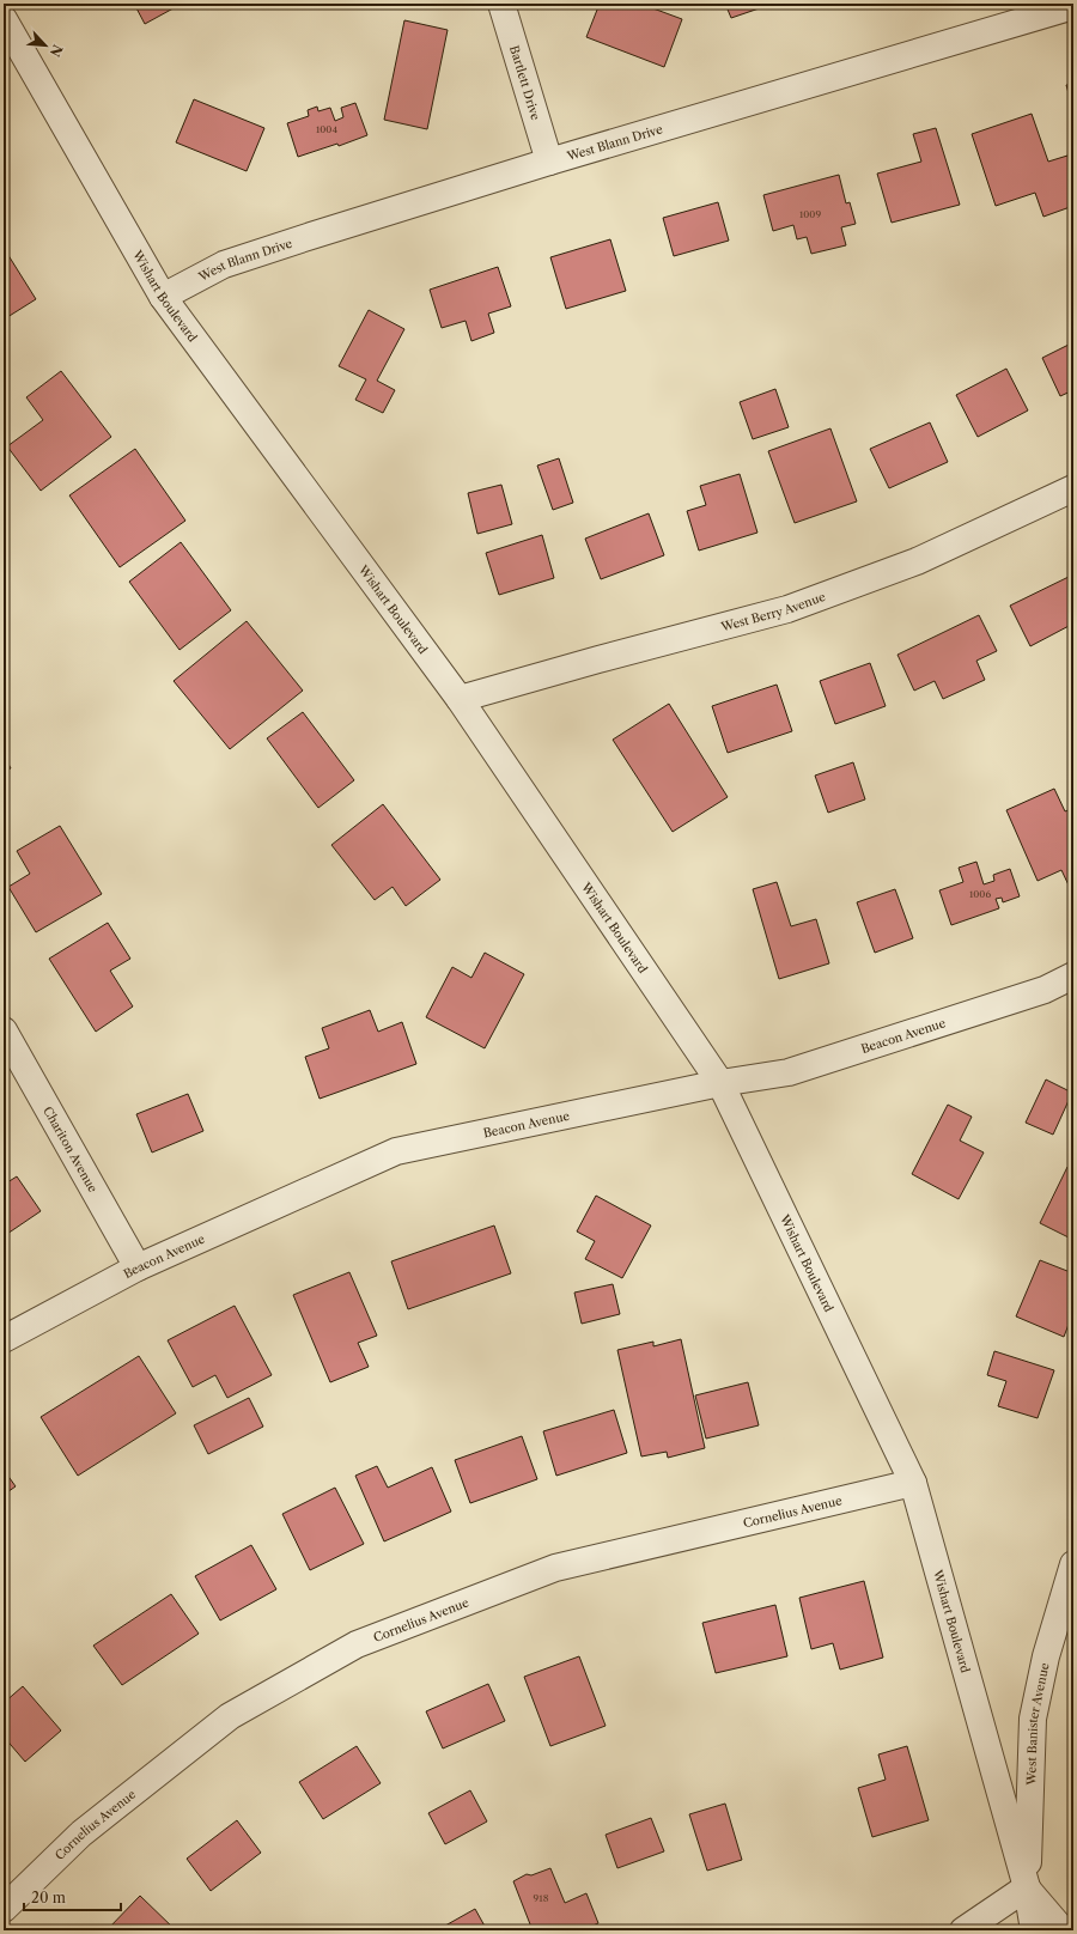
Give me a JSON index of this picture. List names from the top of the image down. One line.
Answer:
{"streets":{"street":["Bartlett Drive","West Blann Drive","Wishart Boulevard","West Berry Avenue","Beacon Avenue","Chariton Avenue","Cornelius Avenue","West Banister Avenue"]},"crossings":[["Bartlett Drive","West Blann Drive"],["West Blann Drive","Wishart Boulevard"],["Wishart Boulevard","West Berry Avenue"],["Wishart Boulevard","Beacon Avenue"],["Wishart Boulevard","Cornelius Avenue"],["Wishart Boulevard","West Banister Avenue"],["Beacon Avenue","Chariton Avenue"]],"house_numbers":["1004","1009","1006","918"],"scale_bar":"20 m","north":"bottom right"}
